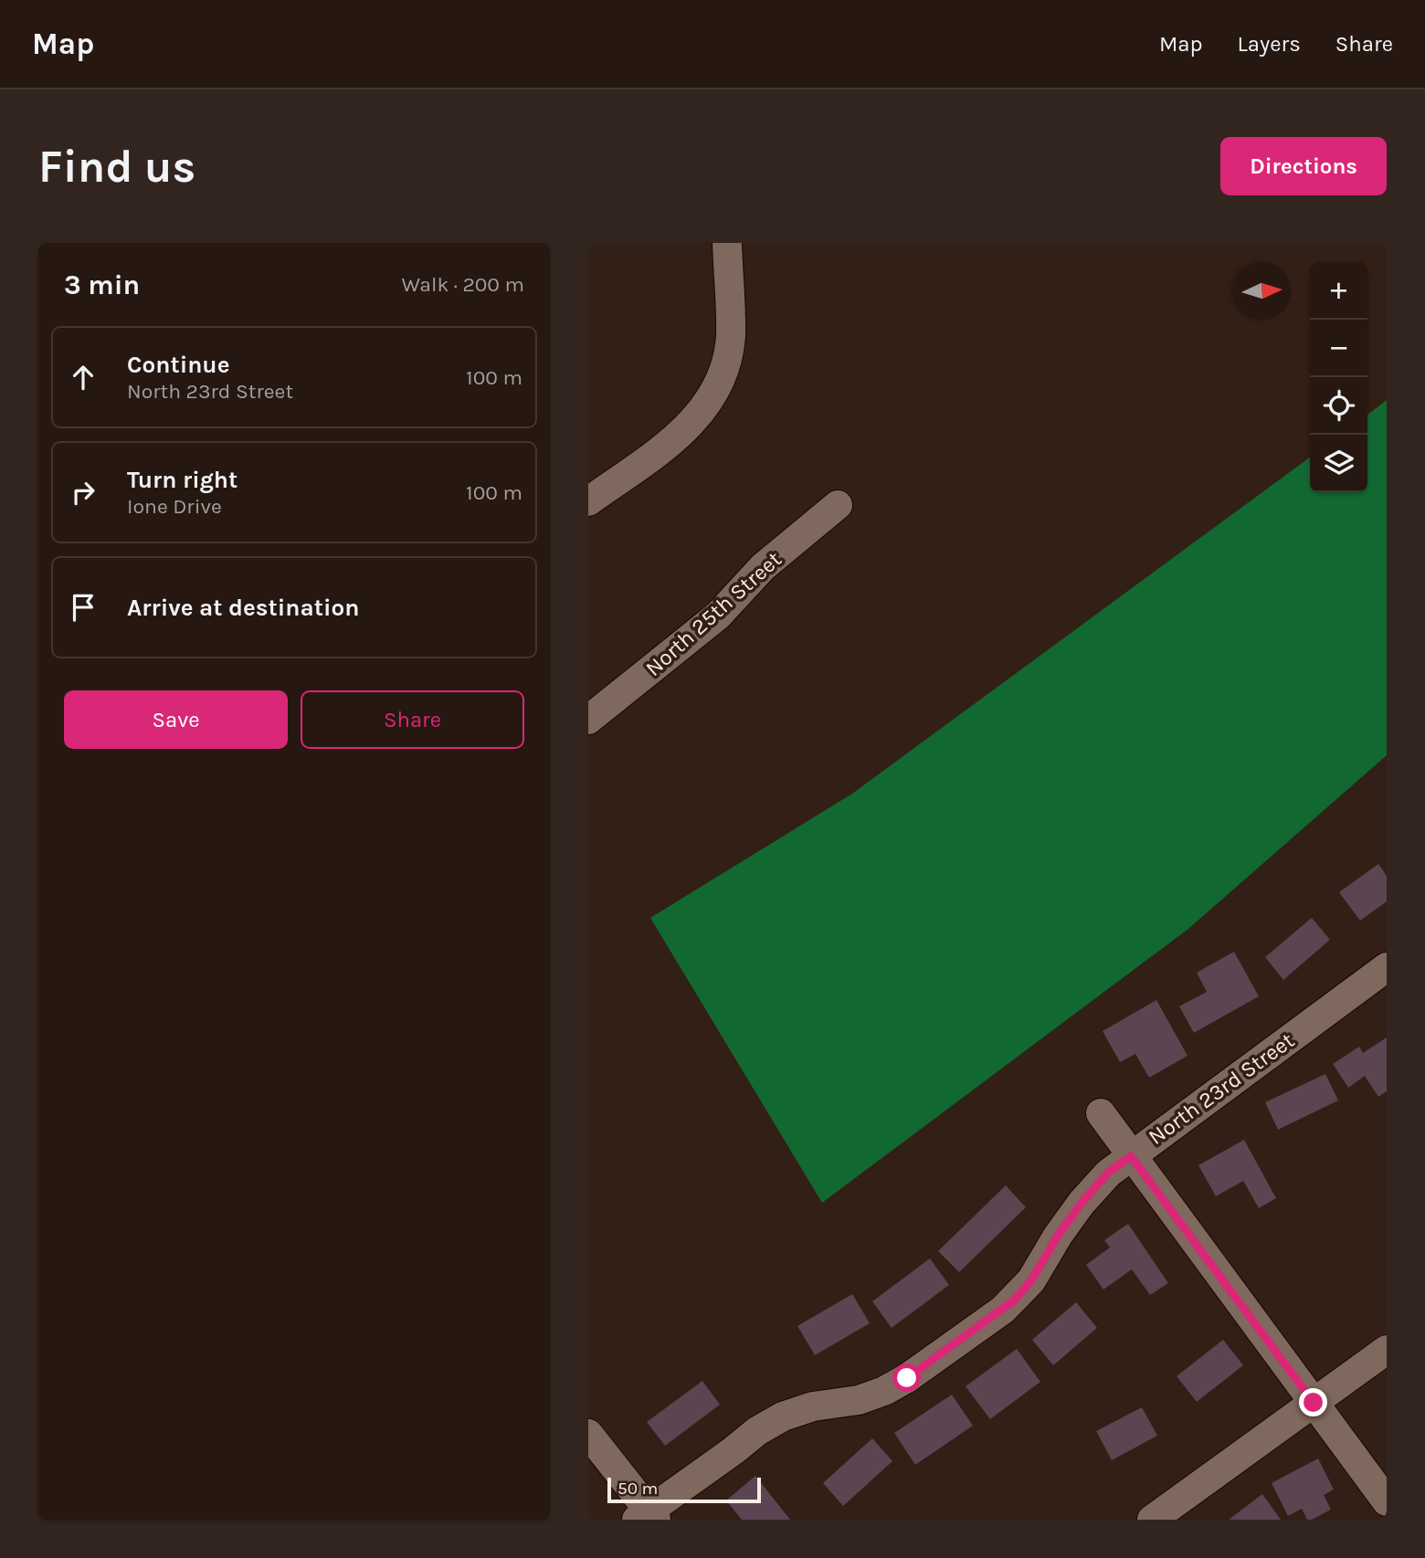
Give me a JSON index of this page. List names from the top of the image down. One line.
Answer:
{"streets":{"street":["North 25th Street","North 23rd Street"]},"scale_bar":"50 m","north":"right","page":{"header":"Map","nav":["Map","Layers","Share"],"buttons":["Directions",["Save","Share"]],"title":"Find us","heading":["3 min","Walk · 200 m"],"map_buttons":["+","−"],"list":[["Continue","North 23rd Street","100 m"],["Turn right","Ione Drive","100 m"],"Arrive at destination"],"scale":"50 m"}}
